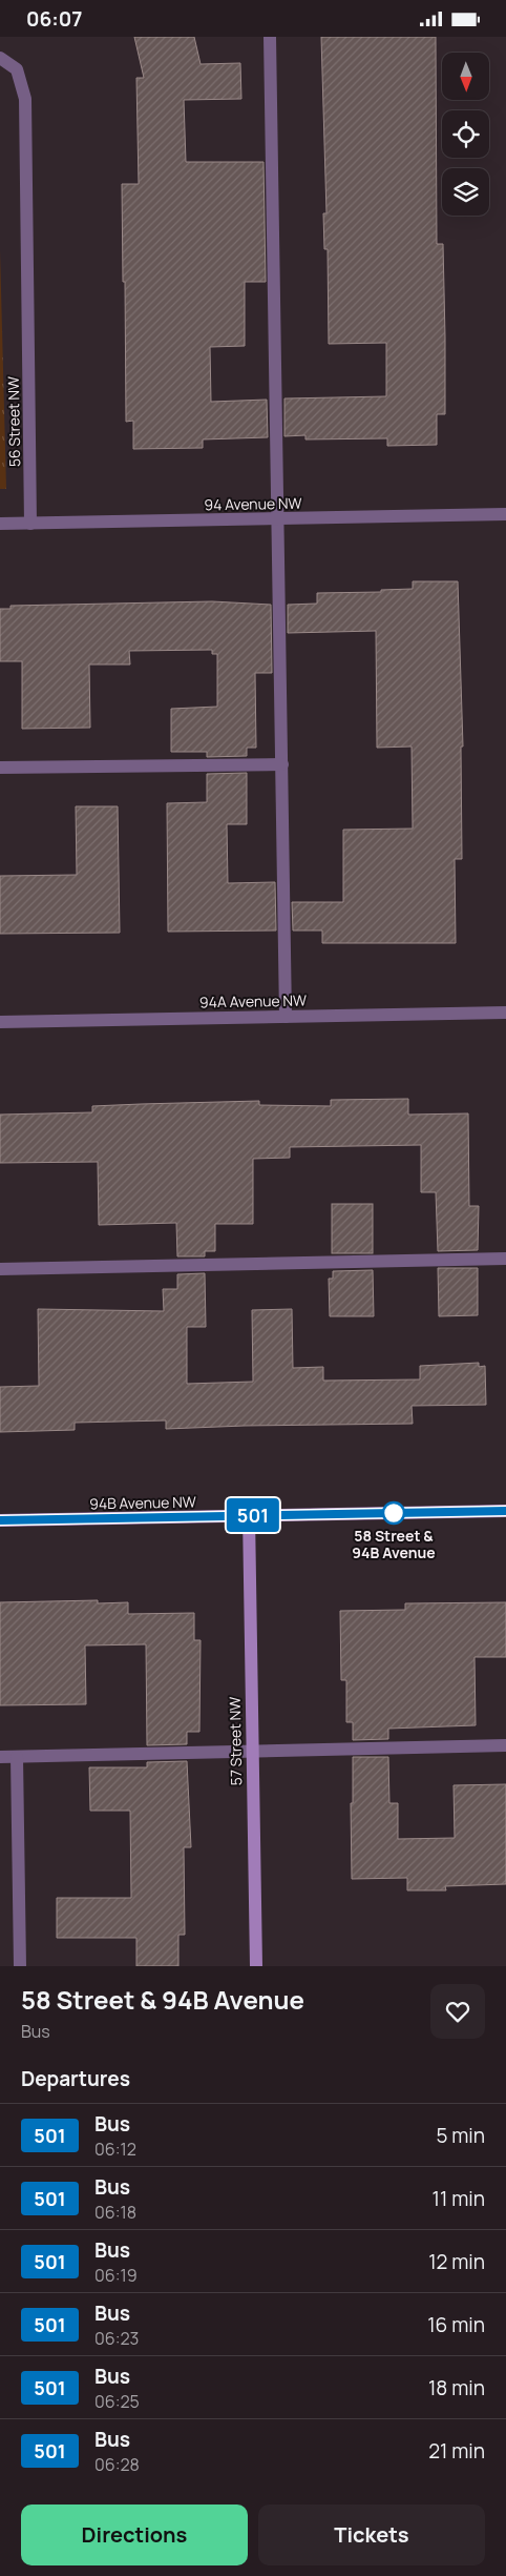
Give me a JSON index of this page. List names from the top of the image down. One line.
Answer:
{"streets":{"street":["56 Street NW","94 Avenue NW","94A Avenue NW","94B Avenue NW","57 Street NW"]},"crossings":[["56 Street NW","94 Avenue NW"],["94B Avenue NW","57 Street NW"]],"places":["58 Street & 94B Avenue"],"lines":["bus line 501"],"north":"bottom","page":{"status":"06:07","on_map":"501","heading":[["58 Street & 94B Avenue","Bus"],"Departures"],"list":[{"mark":"501","name":"Bus","note":"06:12","value":"5 min"},{"mark":"501","name":"Bus","note":"06:18","value":"11 min"},{"mark":"501","name":"Bus","note":"06:19","value":"12 min"},{"mark":"501","name":"Bus","note":"06:23","value":"16 min"},{"mark":"501","name":"Bus","note":"06:25","value":"18 min"},{"mark":"501","name":"Bus","note":"06:28","value":"21 min"}],"buttons":["Directions","Tickets"]}}
